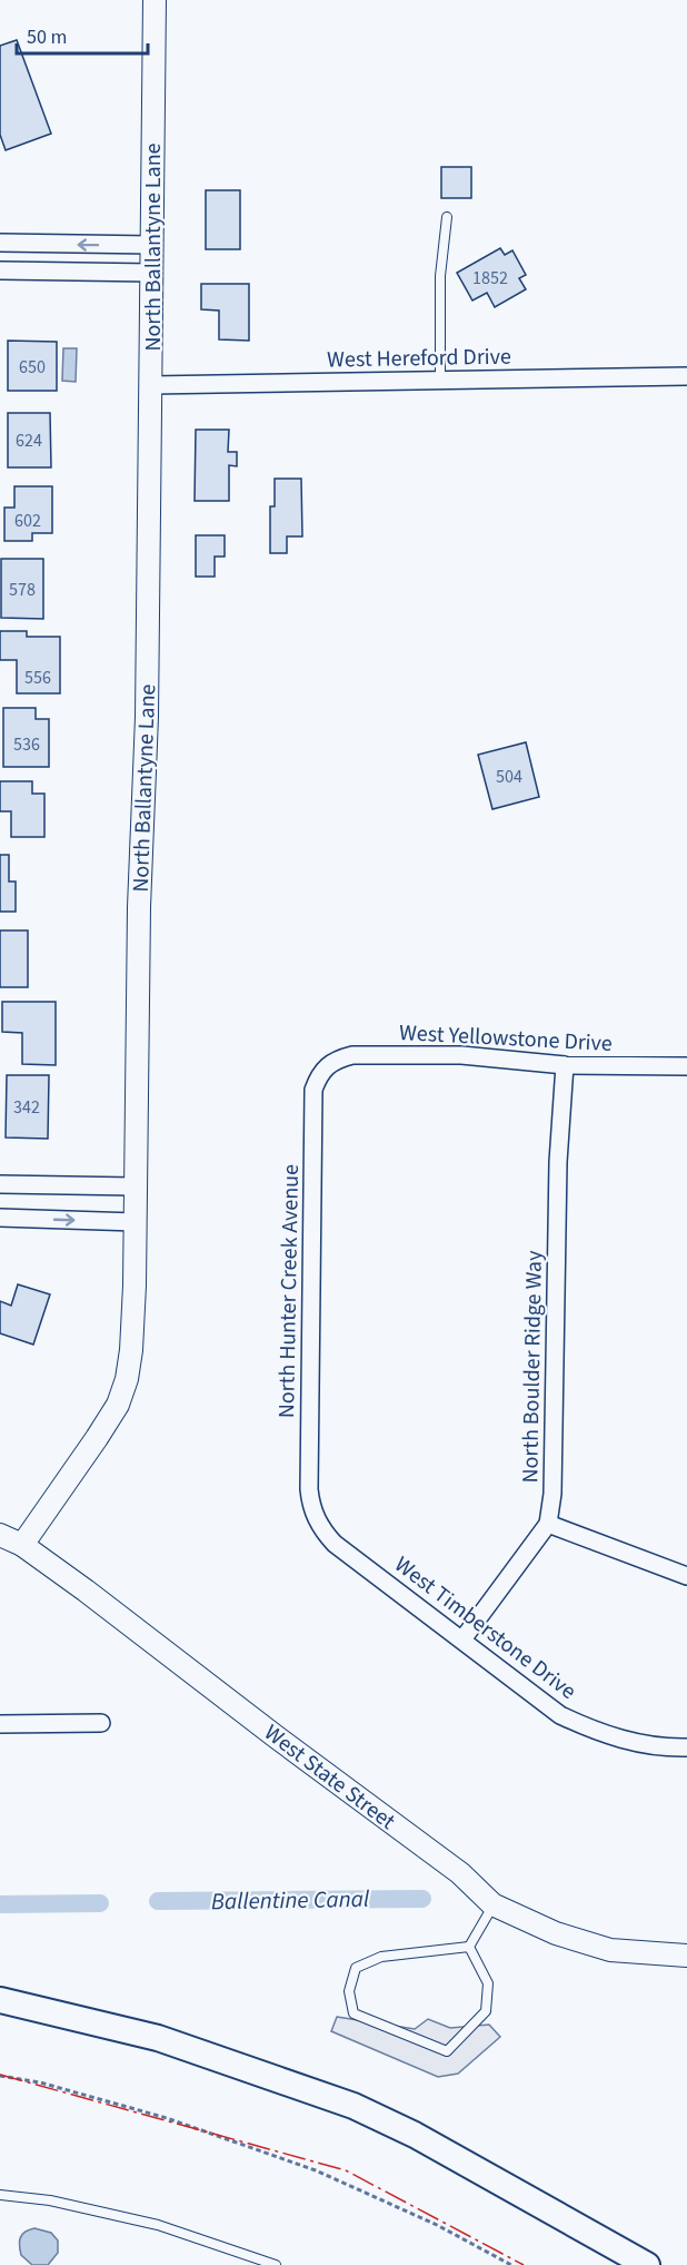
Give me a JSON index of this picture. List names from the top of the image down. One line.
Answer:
{"streets":{"street":["North Ballantyne Lane","West Hereford Drive","West Yellowstone Drive","North Hunter Creek Avenue","North Boulder Ridge Way","West Timberstone Drive","West State Street"]},"crossings":[["North Ballantyne Lane","West Hereford Drive"],["North Ballantyne Lane","West State Street"],["West Yellowstone Drive","North Hunter Creek Avenue"],["West Yellowstone Drive","North Boulder Ridge Way"],["North Hunter Creek Avenue","West Timberstone Drive"]],"water":["Ballentine Canal"],"house_numbers":["1852","650","624","602","578","556","536","504","342"],"scale_bar":"50 m"}
